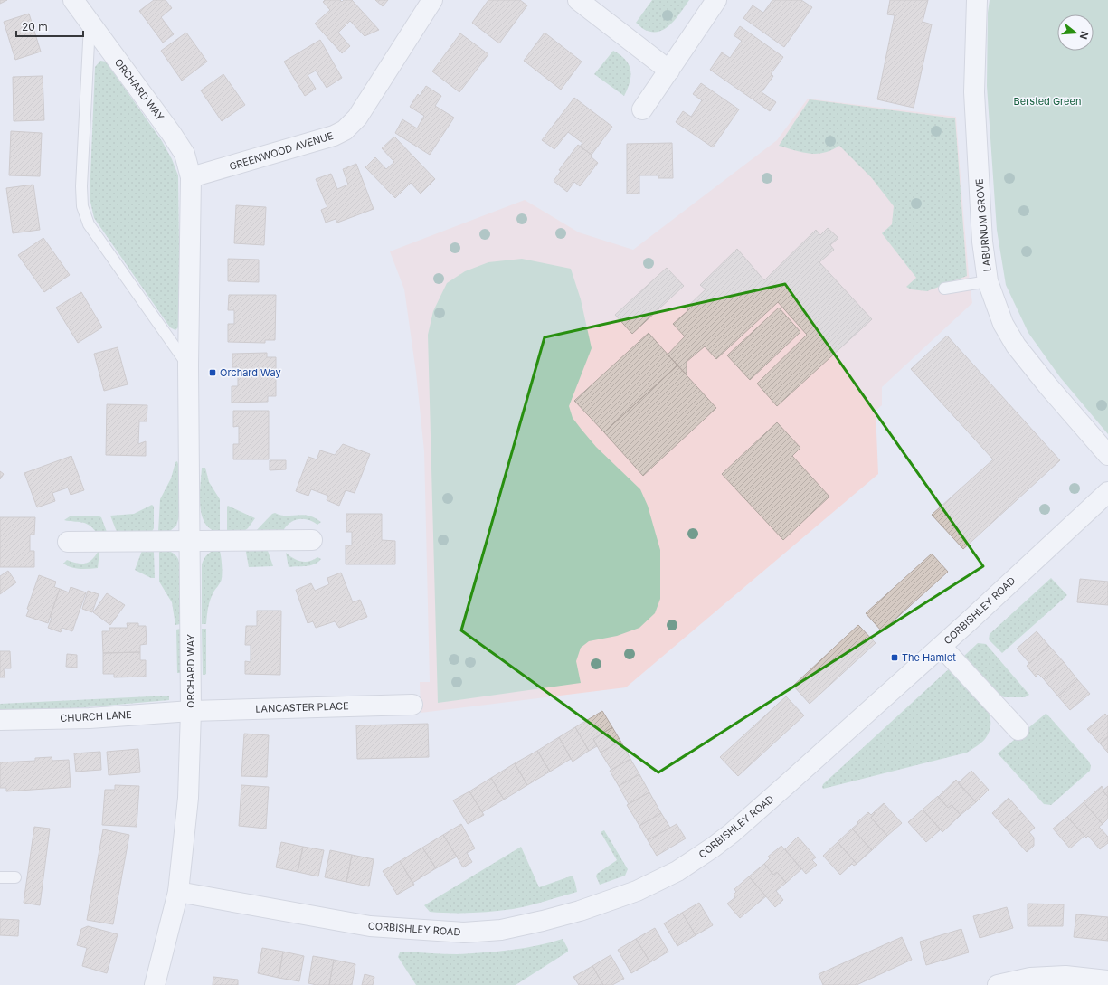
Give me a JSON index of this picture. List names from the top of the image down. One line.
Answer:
{"streets":{"street":["ORCHARD WAY","GREENWOOD AVENUE","LABURNUM GROVE","CORBISHLEY ROAD","LANCASTER PLACE","CHURCH LANE"]},"crossings":[["ORCHARD WAY","GREENWOOD AVENUE"],["ORCHARD WAY","CORBISHLEY ROAD"],["ORCHARD WAY","LANCASTER PLACE"],["ORCHARD WAY","CHURCH LANE"],["LANCASTER PLACE","CHURCH LANE"]],"parks":["Bersted Green"],"places":{"transit":["Orchard Way","The Hamlet"]},"scale_bar":"20 m","north":"right"}
